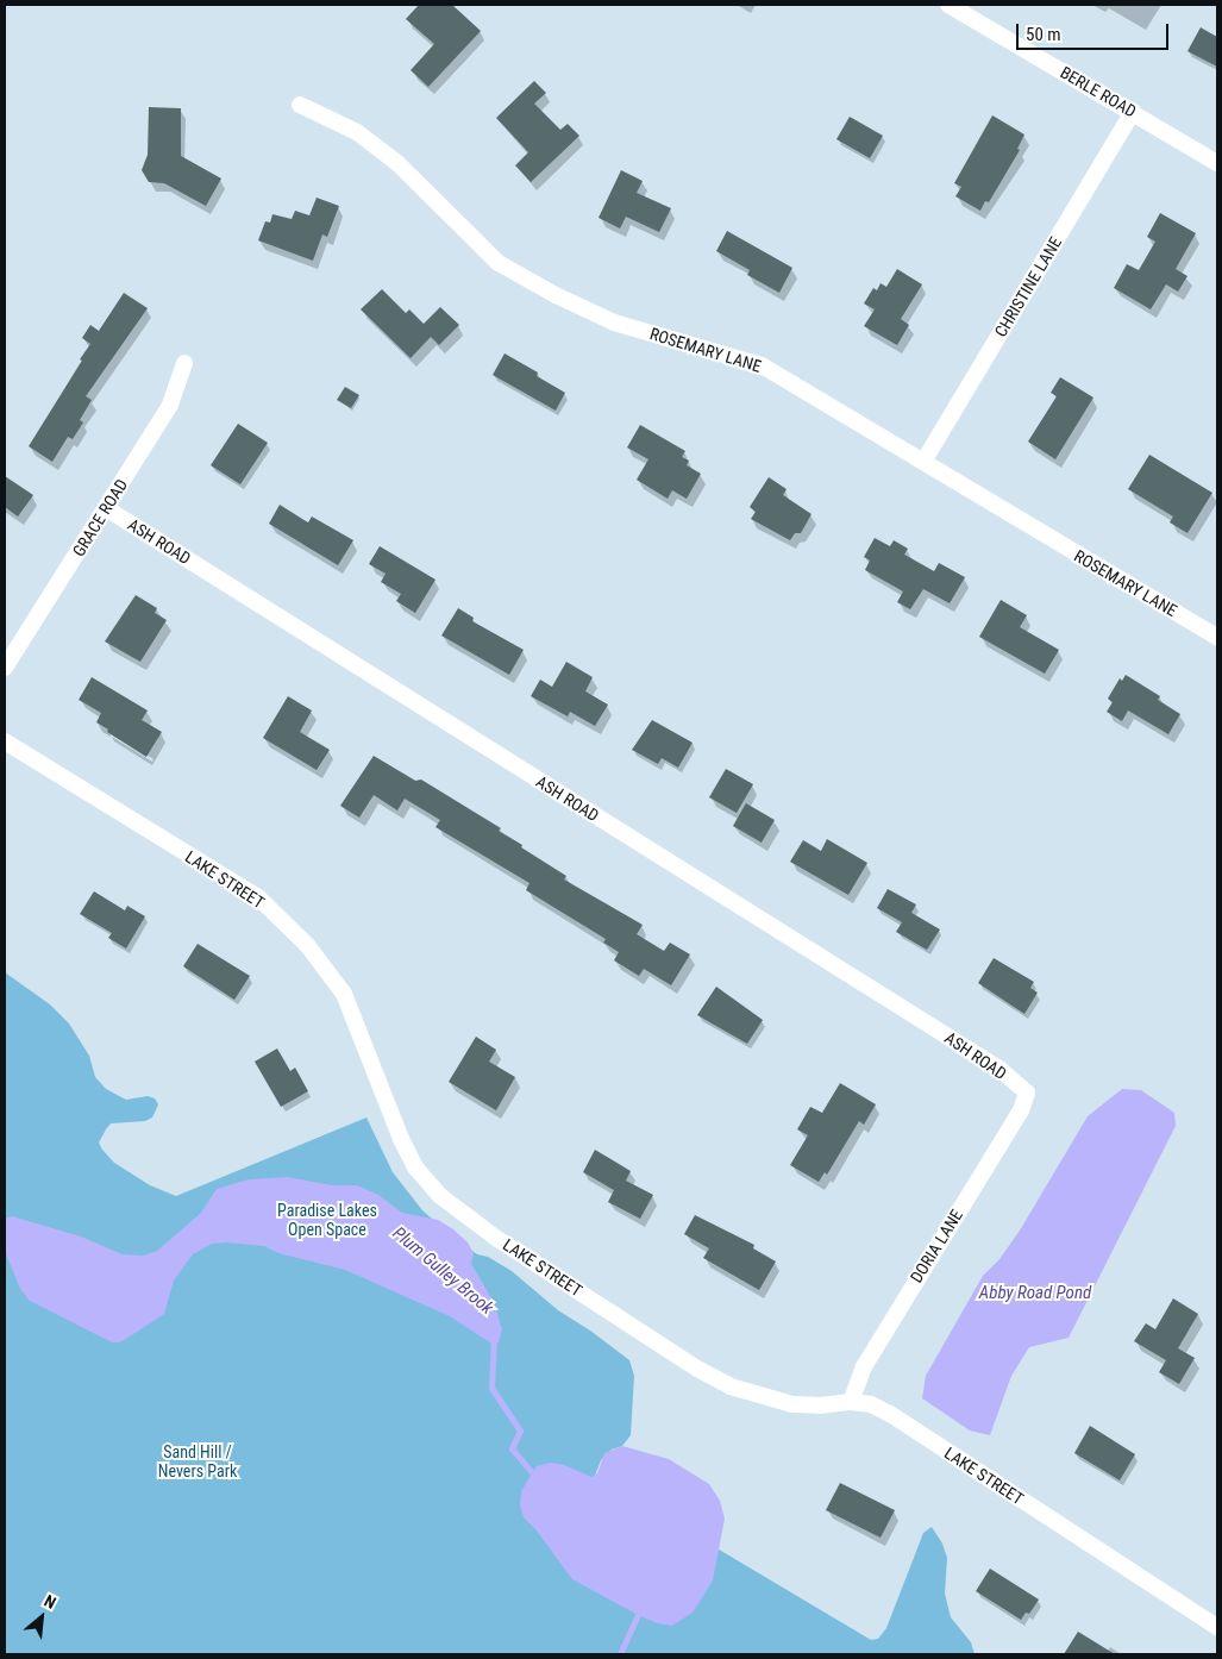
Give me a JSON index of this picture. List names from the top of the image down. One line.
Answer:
{"streets":{"street":["BERLE ROAD","CHRISTINE LANE","ROSEMARY LANE","GRACE ROAD","ASH ROAD","LAKE STREET","DORIA LANE"]},"crossings":[["BERLE ROAD","CHRISTINE LANE"],["CHRISTINE LANE","ROSEMARY LANE"],["GRACE ROAD","ASH ROAD"],["ASH ROAD","DORIA LANE"],["LAKE STREET","DORIA LANE"]],"water":["Plum Gulley Brook","Abby Road Pond"],"parks":["Paradise Lakes Open Space","Sand Hill / Nevers Park"],"scale_bar":"50 m","north":"top right"}
